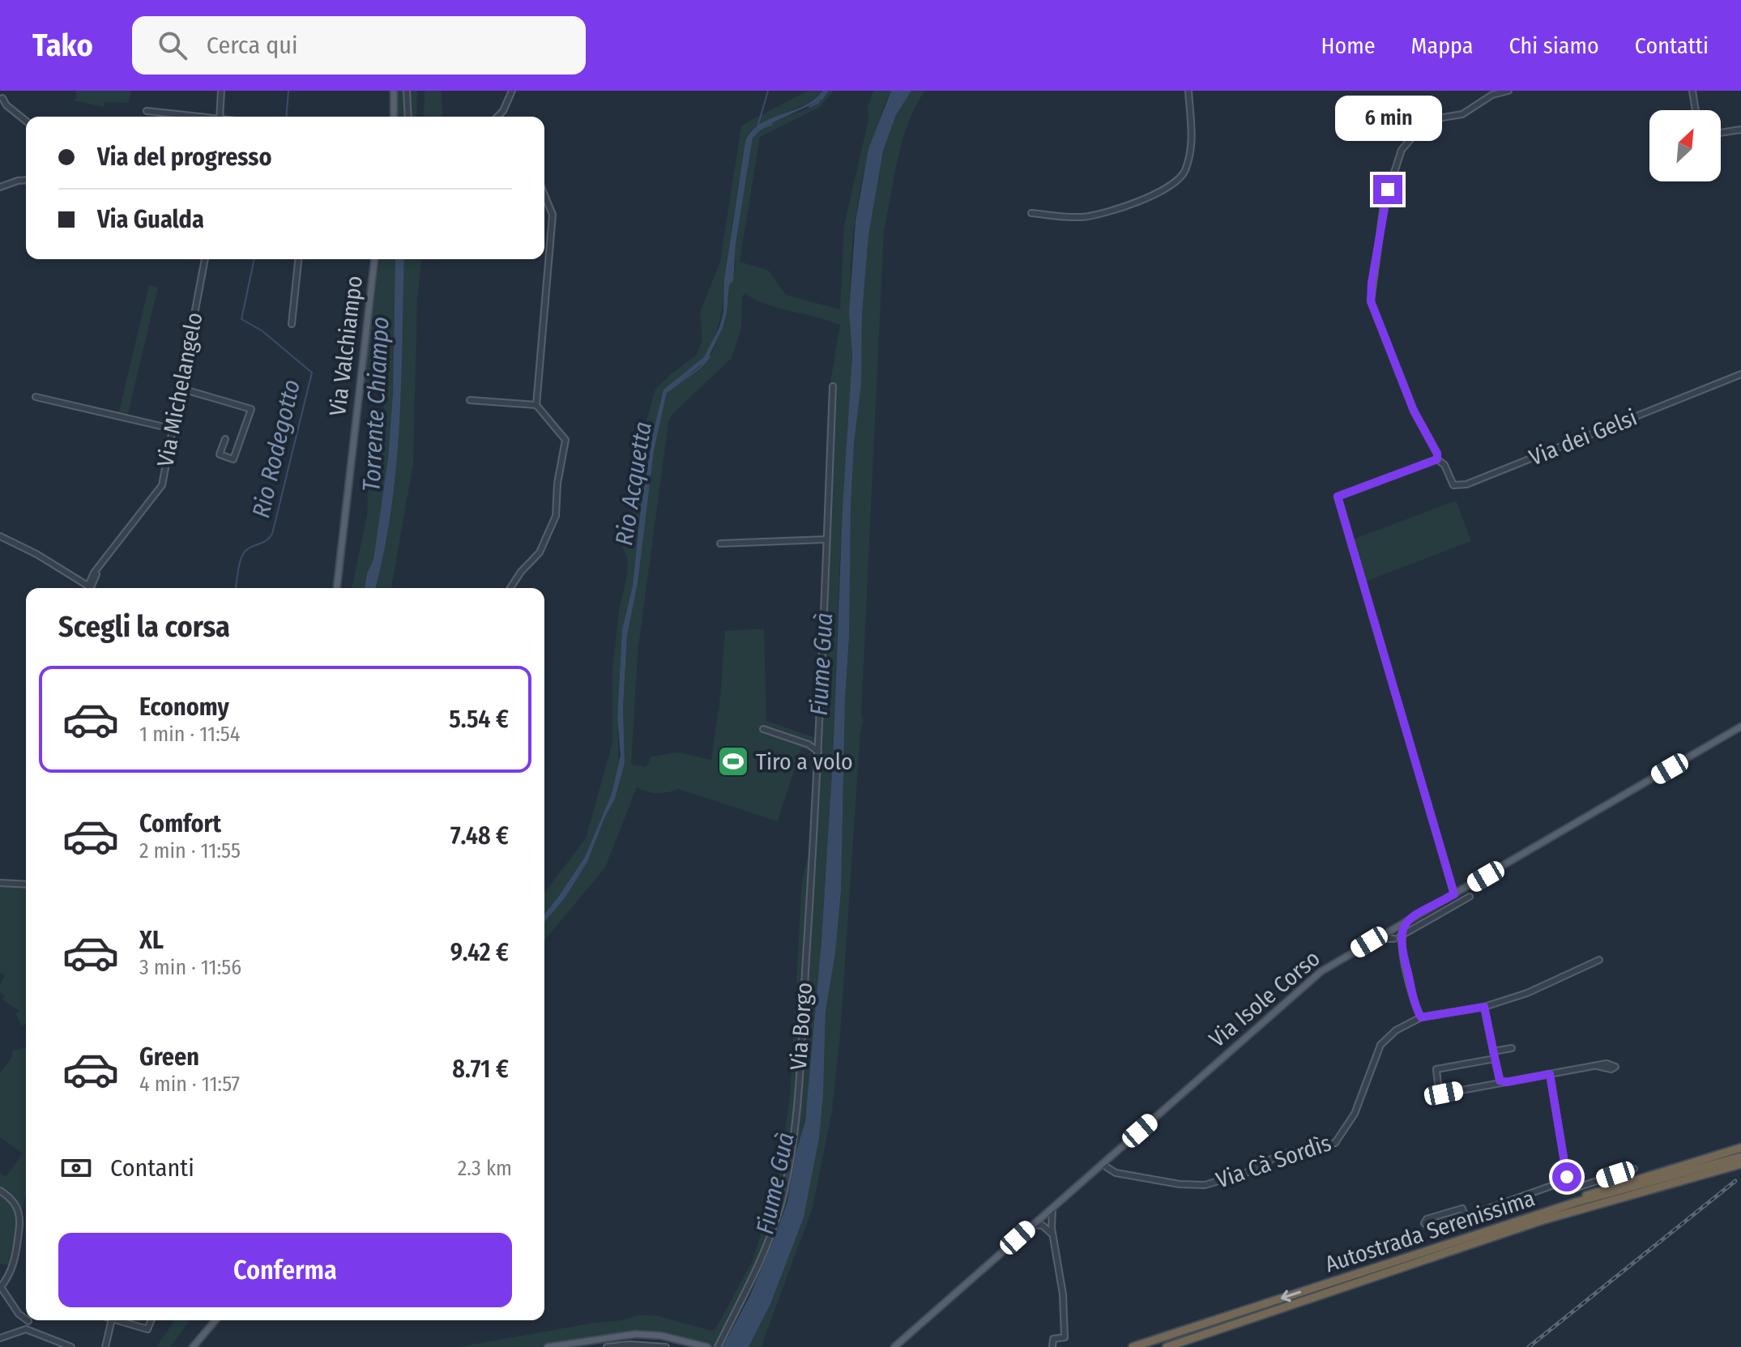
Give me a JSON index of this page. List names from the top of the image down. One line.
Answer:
{"streets":{"highway":["Autostrada Serenissima"],"main road":["Via Valchiampo","Via Isole Corso"],"street":["Via Michelangelo","Via dei Gelsi","Via Borgo","Via Cà Sordìs"]},"crossings":[["Via Isole Corso","Via Cà Sordìs"]],"water":["Torrente Chiampo","Rio Rodegotto","Rio Acquetta","Fiume Guà"],"places":{"sports":["Tiro a volo"]},"north":"top right","page":{"header":"Tako","search":"Cerca qui","nav":["Home","Mappa","Chi siamo","Contatti"],"bubble":"6 min","banner":["Via del progresso","Via Gualda"],"heading":"Scegli la corsa","list":[{"name":"Economy","note":"1 min · 11:54","value":"5.54 €"},{"name":"Comfort","note":"2 min · 11:55","value":"7.48 €"},{"name":"XL","note":"3 min · 11:56","value":"9.42 €"},{"name":"Green","note":"4 min · 11:57","value":"8.71 €"}],"pay":["Contanti","2.3 km"],"buttons":"Conferma"}}
